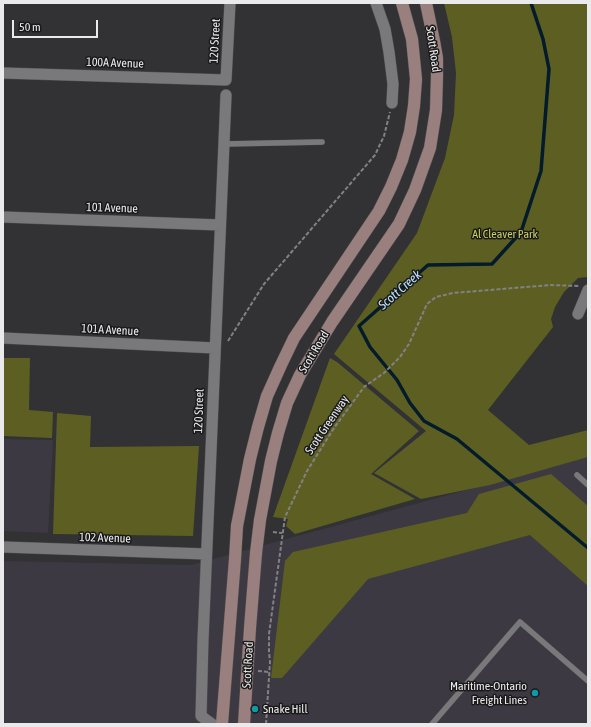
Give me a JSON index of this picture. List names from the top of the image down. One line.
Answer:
{"streets":{"main road":["Scott Road"],"street":["120 Street","100A Avenue","101 Avenue","101A Avenue","102 Avenue"],"path":["Scott Greenway"]},"crossings":[["120 Street","100A Avenue"],["120 Street","101 Avenue"],["120 Street","101A Avenue"],["120 Street","102 Avenue"]],"water":["Scott Creek"],"parks":["Al Cleaver Park"],"places":["Maritime-Ontario Freight Lines","Snake Hill"],"scale_bar":"50 m"}
